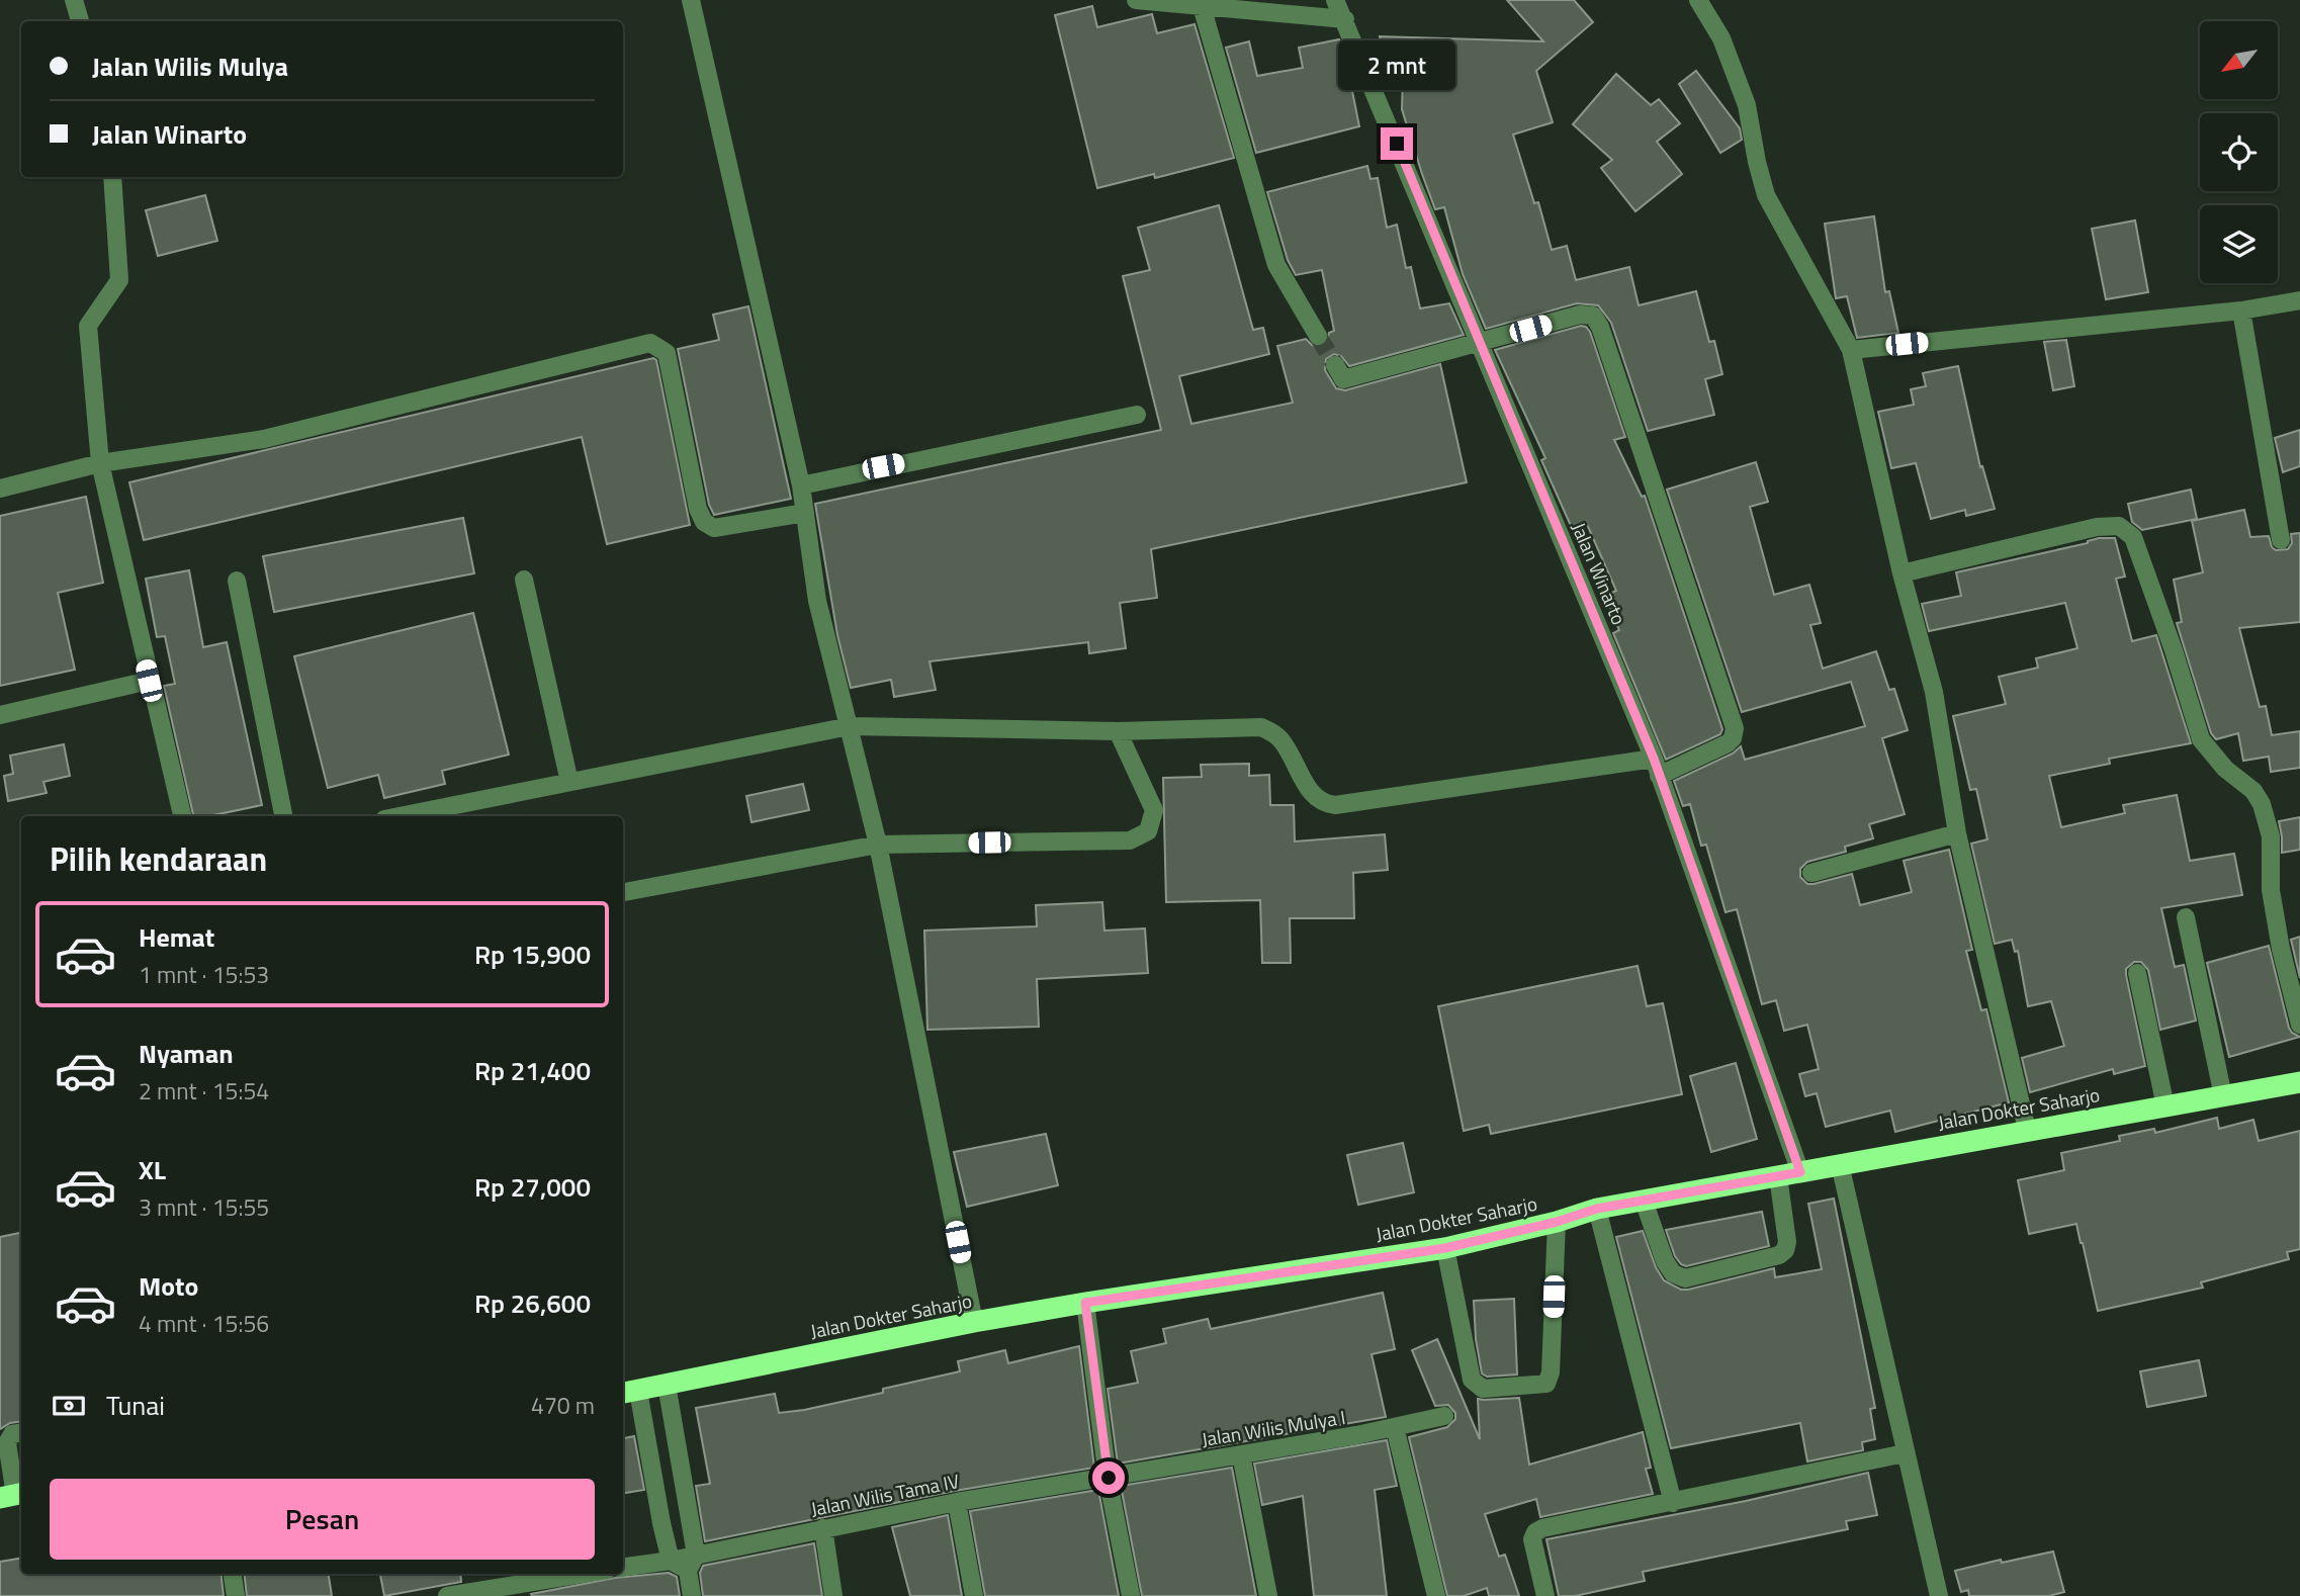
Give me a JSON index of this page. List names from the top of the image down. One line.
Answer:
{"streets":{"highway":["Jalan Dokter Saharjo"],"street":["Jalan Winarto","Jalan Wilis Mulya I","Jalan Wilis Tama IV"]},"crossings":[["Jalan Winarto","Jalan Dokter Saharjo"],["Jalan Wilis Mulya I","Jalan Wilis Tama IV"]],"north":"bottom left","page":{"banner":["Jalan Wilis Mulya","Jalan Winarto"],"bubble":"2 mnt","heading":"Pilih kendaraan","list":[{"name":"Hemat","note":"1 mnt · 15:53","value":"Rp 15,900"},{"name":"Nyaman","note":"2 mnt · 15:54","value":"Rp 21,400"},{"name":"XL","note":"3 mnt · 15:55","value":"Rp 27,000"},{"name":"Moto","note":"4 mnt · 15:56","value":"Rp 26,600"}],"pay":["Tunai","470 m"],"buttons":"Pesan"}}
